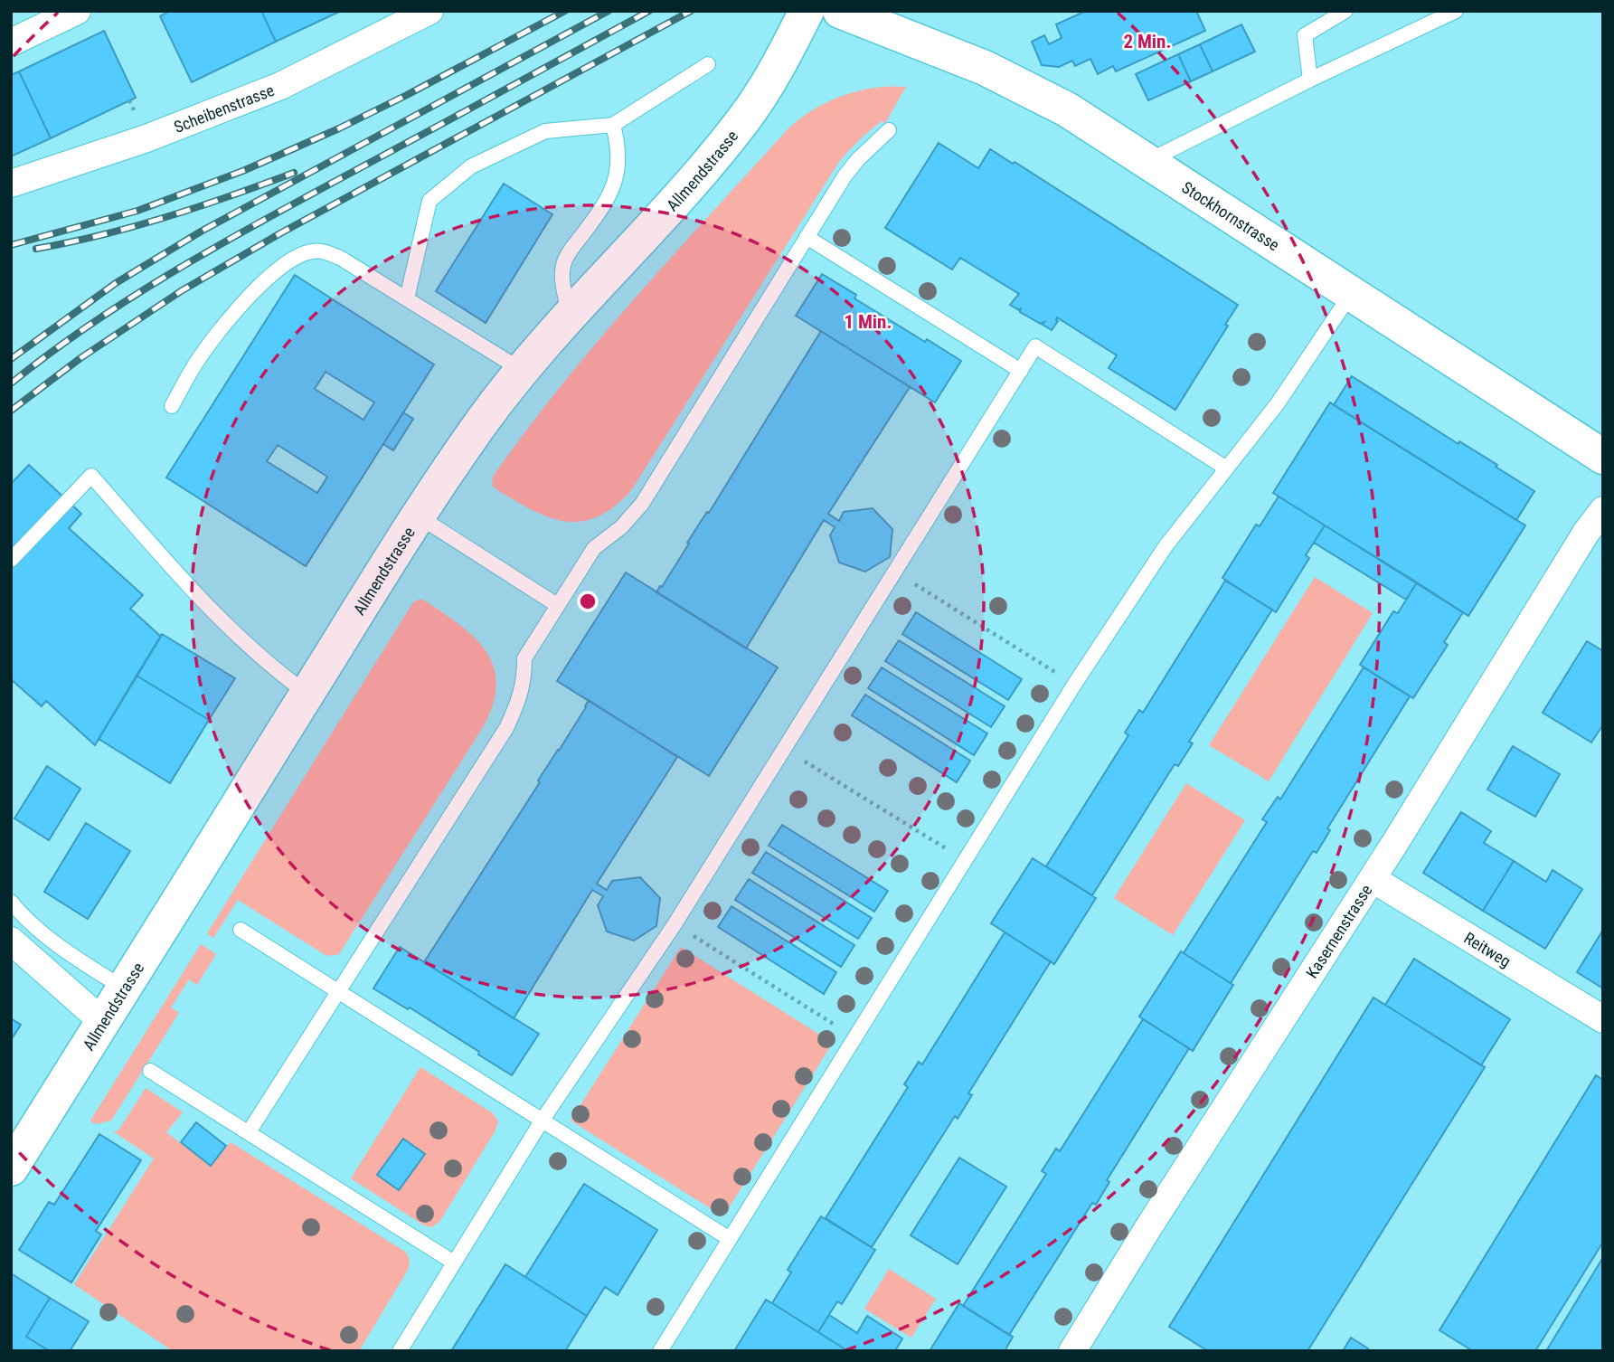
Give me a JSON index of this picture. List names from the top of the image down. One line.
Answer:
{"streets":{"main road":["Allmendstrasse","Stockhornstrasse"],"street":["Scheibenstrasse","Kasernenstrasse","Reitweg"]},"crossings":[["Kasernenstrasse","Reitweg"]],"rings":["2 Min.","1 Min."]}
